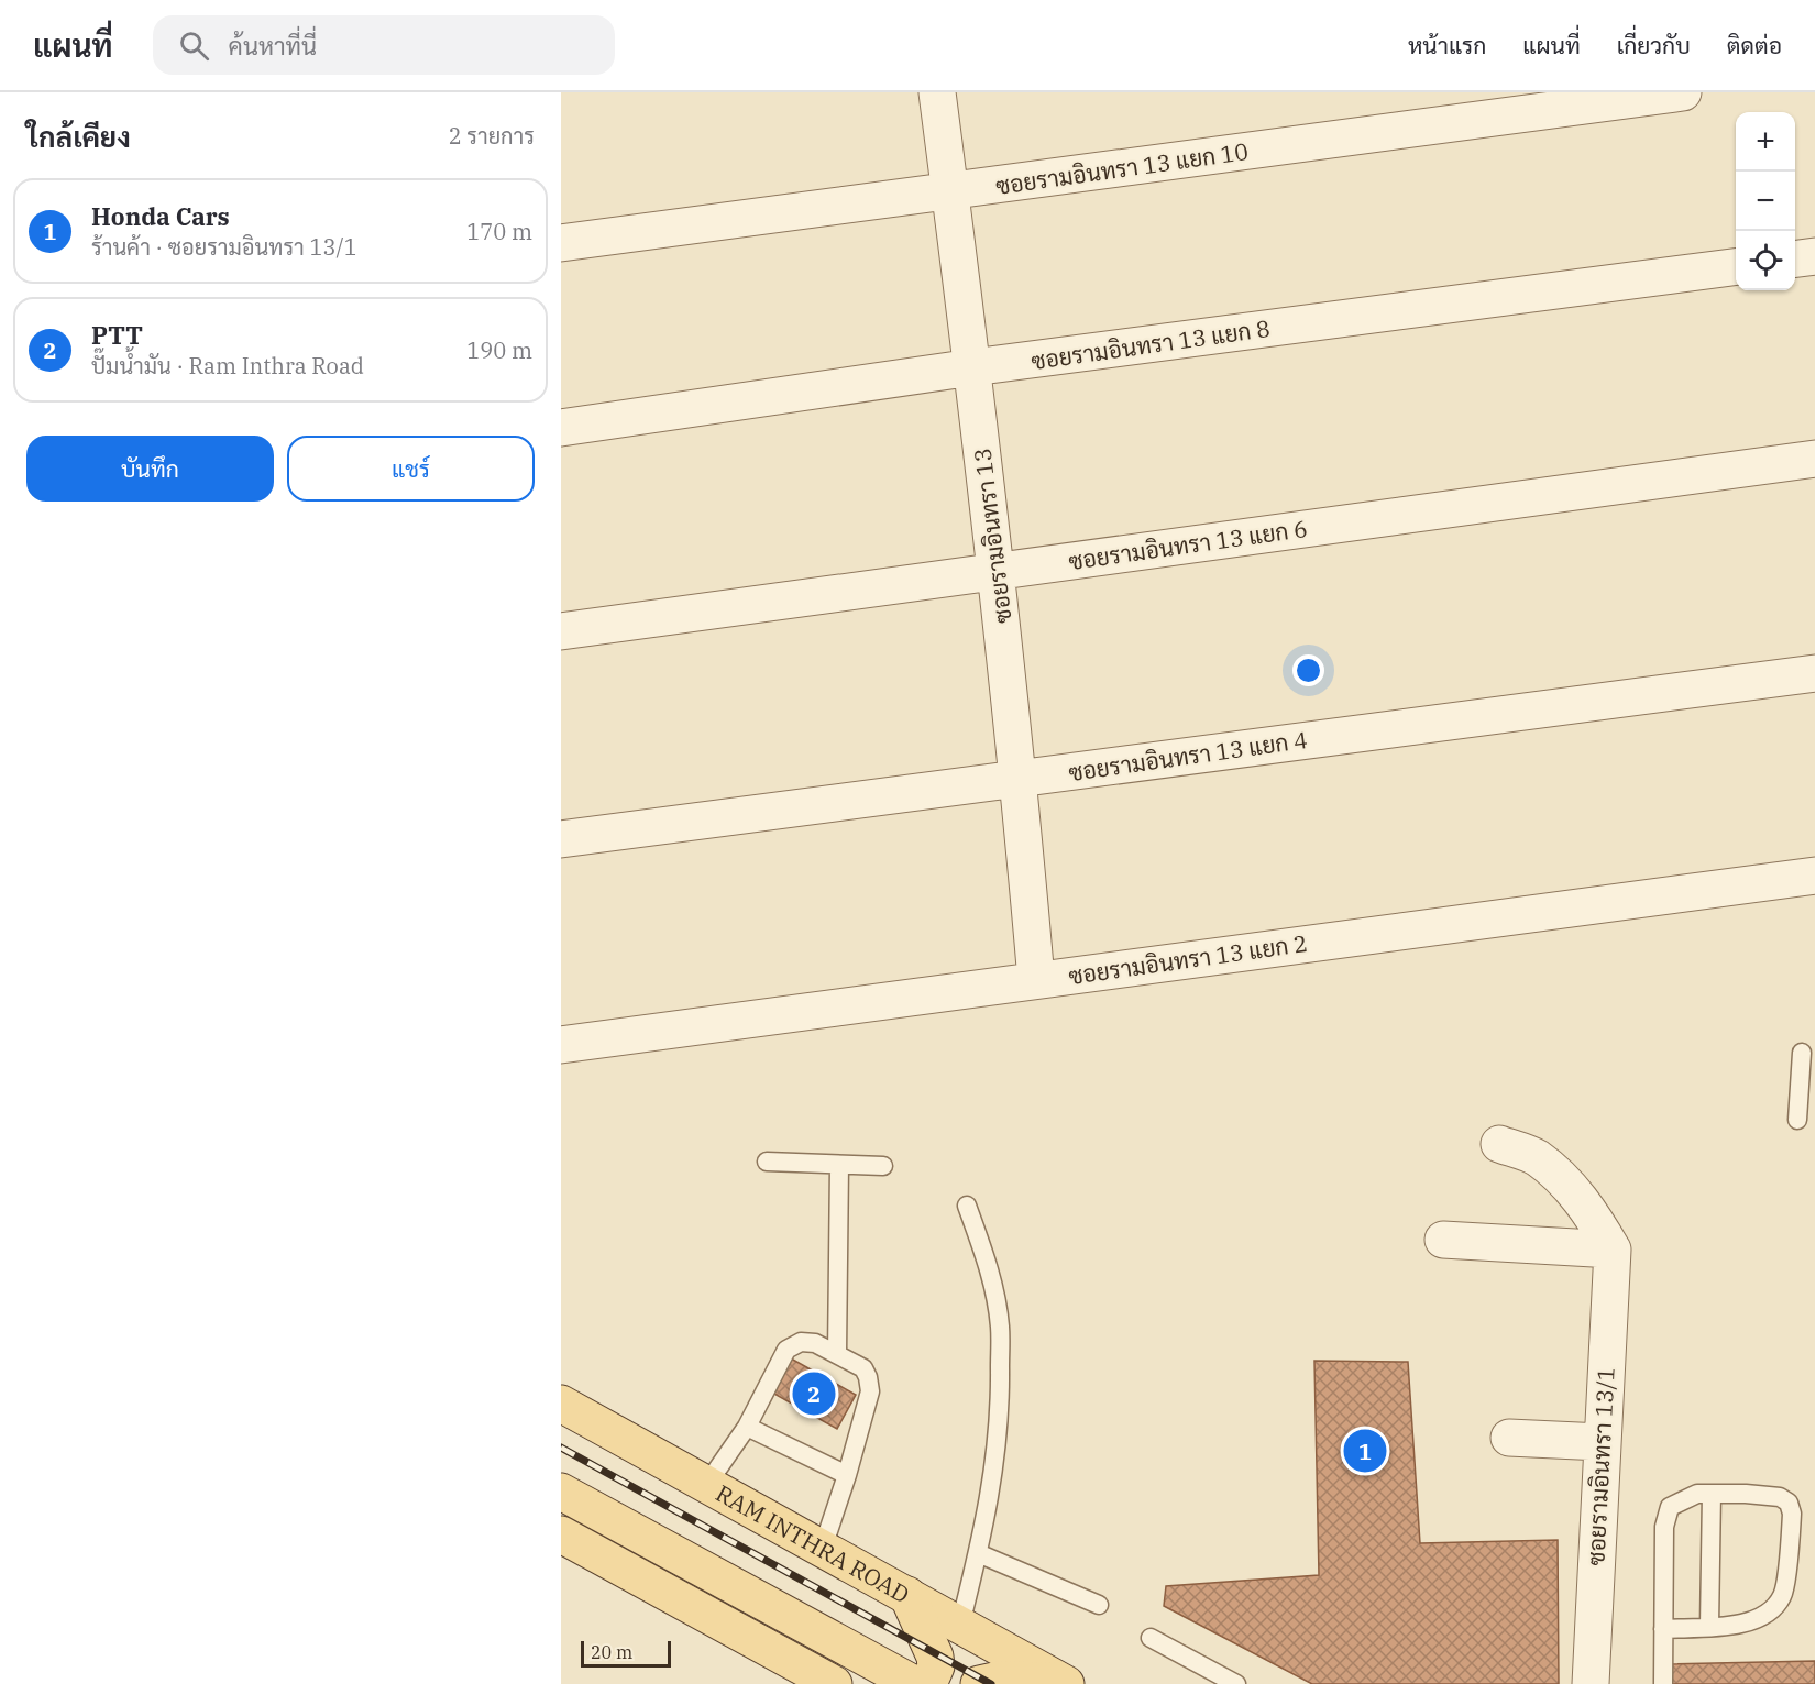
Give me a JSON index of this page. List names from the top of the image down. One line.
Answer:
{"streets":{"main road":["RAM INTHRA ROAD"],"street":["ซอยรามอินทรา 13 แยก 10","ซอยรามอินทรา 13 แยก 8","ซอยรามอินทรา 13","ซอยรามอินทรา 13 แยก 6","ซอยรามอินทรา 13 แยก 4","ซอยรามอินทรา 13 แยก 2","ซอยรามอินทรา 13/1"]},"crossings":[["ซอยรามอินทรา 13 แยก 10","ซอยรามอินทรา 13"],["ซอยรามอินทรา 13 แยก 8","ซอยรามอินทรา 13"],["ซอยรามอินทรา 13","ซอยรามอินทรา 13 แยก 6"],["ซอยรามอินทรา 13","ซอยรามอินทรา 13 แยก 4"],["ซอยรามอินทรา 13","ซอยรามอินทรา 13 แยก 2"]],"scale_bar":"20 m","page":{"header":"แผนที่","search":"ค้นหาที่นี่","nav":["หน้าแรก","แผนที่","เกี่ยวกับ","ติดต่อ"],"heading":["ใกล้เคียง","2 รายการ"],"map_buttons":["+","−"],"list":[{"mark":"1","name":"Honda Cars","note":"ร้านค้า · ซอยรามอินทรา 13/1","value":"170 m"},{"mark":"2","name":"PTT","note":"ปั๊มน้ำมัน · Ram Inthra Road","value":"190 m"}],"buttons":["บันทึก","แชร์"],"pins":["2","1"],"scale":"20 m"}}
